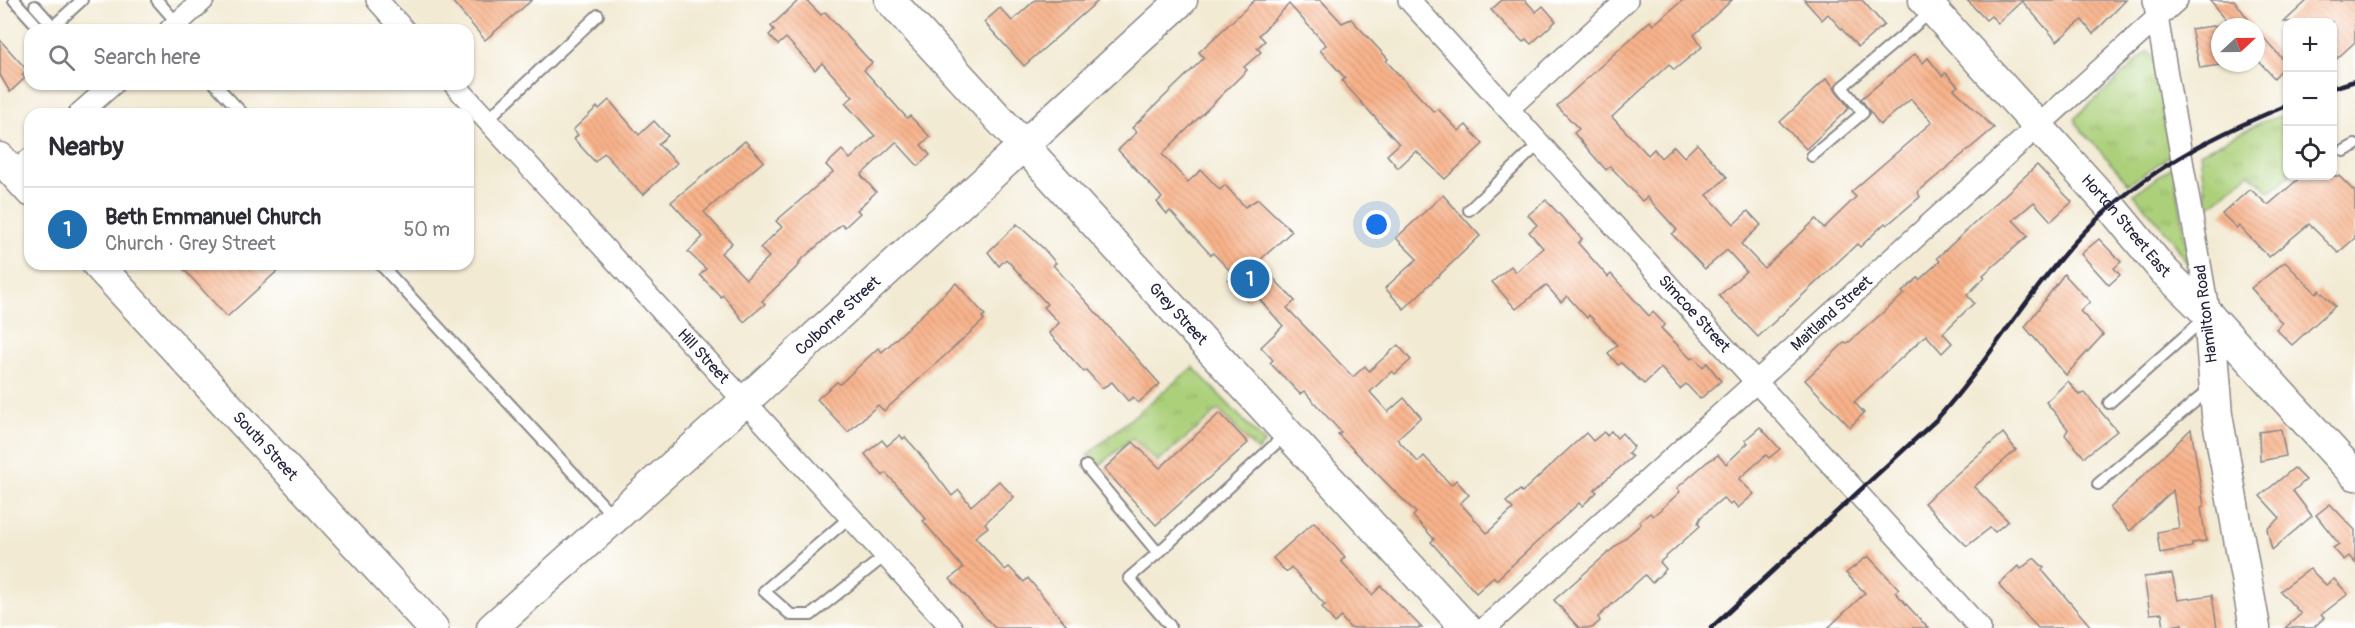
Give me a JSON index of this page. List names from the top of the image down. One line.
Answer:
{"streets":{"street":["Horton Street East","Simcoe Street","Grey Street","Maitland Street","Hamilton Road","Colborne Street","Hill Street","South Street"]},"crossings":[["Horton Street East","Maitland Street"],["Horton Street East","Hamilton Road"],["Simcoe Street","Maitland Street"],["Grey Street","Colborne Street"],["Maitland Street","Hamilton Road"],["Colborne Street","Hill Street"]],"north":"right","page":{"map_buttons":["+","−"],"search":"Search here","heading":"Nearby","list":[{"mark":"1","name":"Beth Emmanuel Church","note":"Church · Grey Street","value":"50 m"}],"pins":"1"}}
